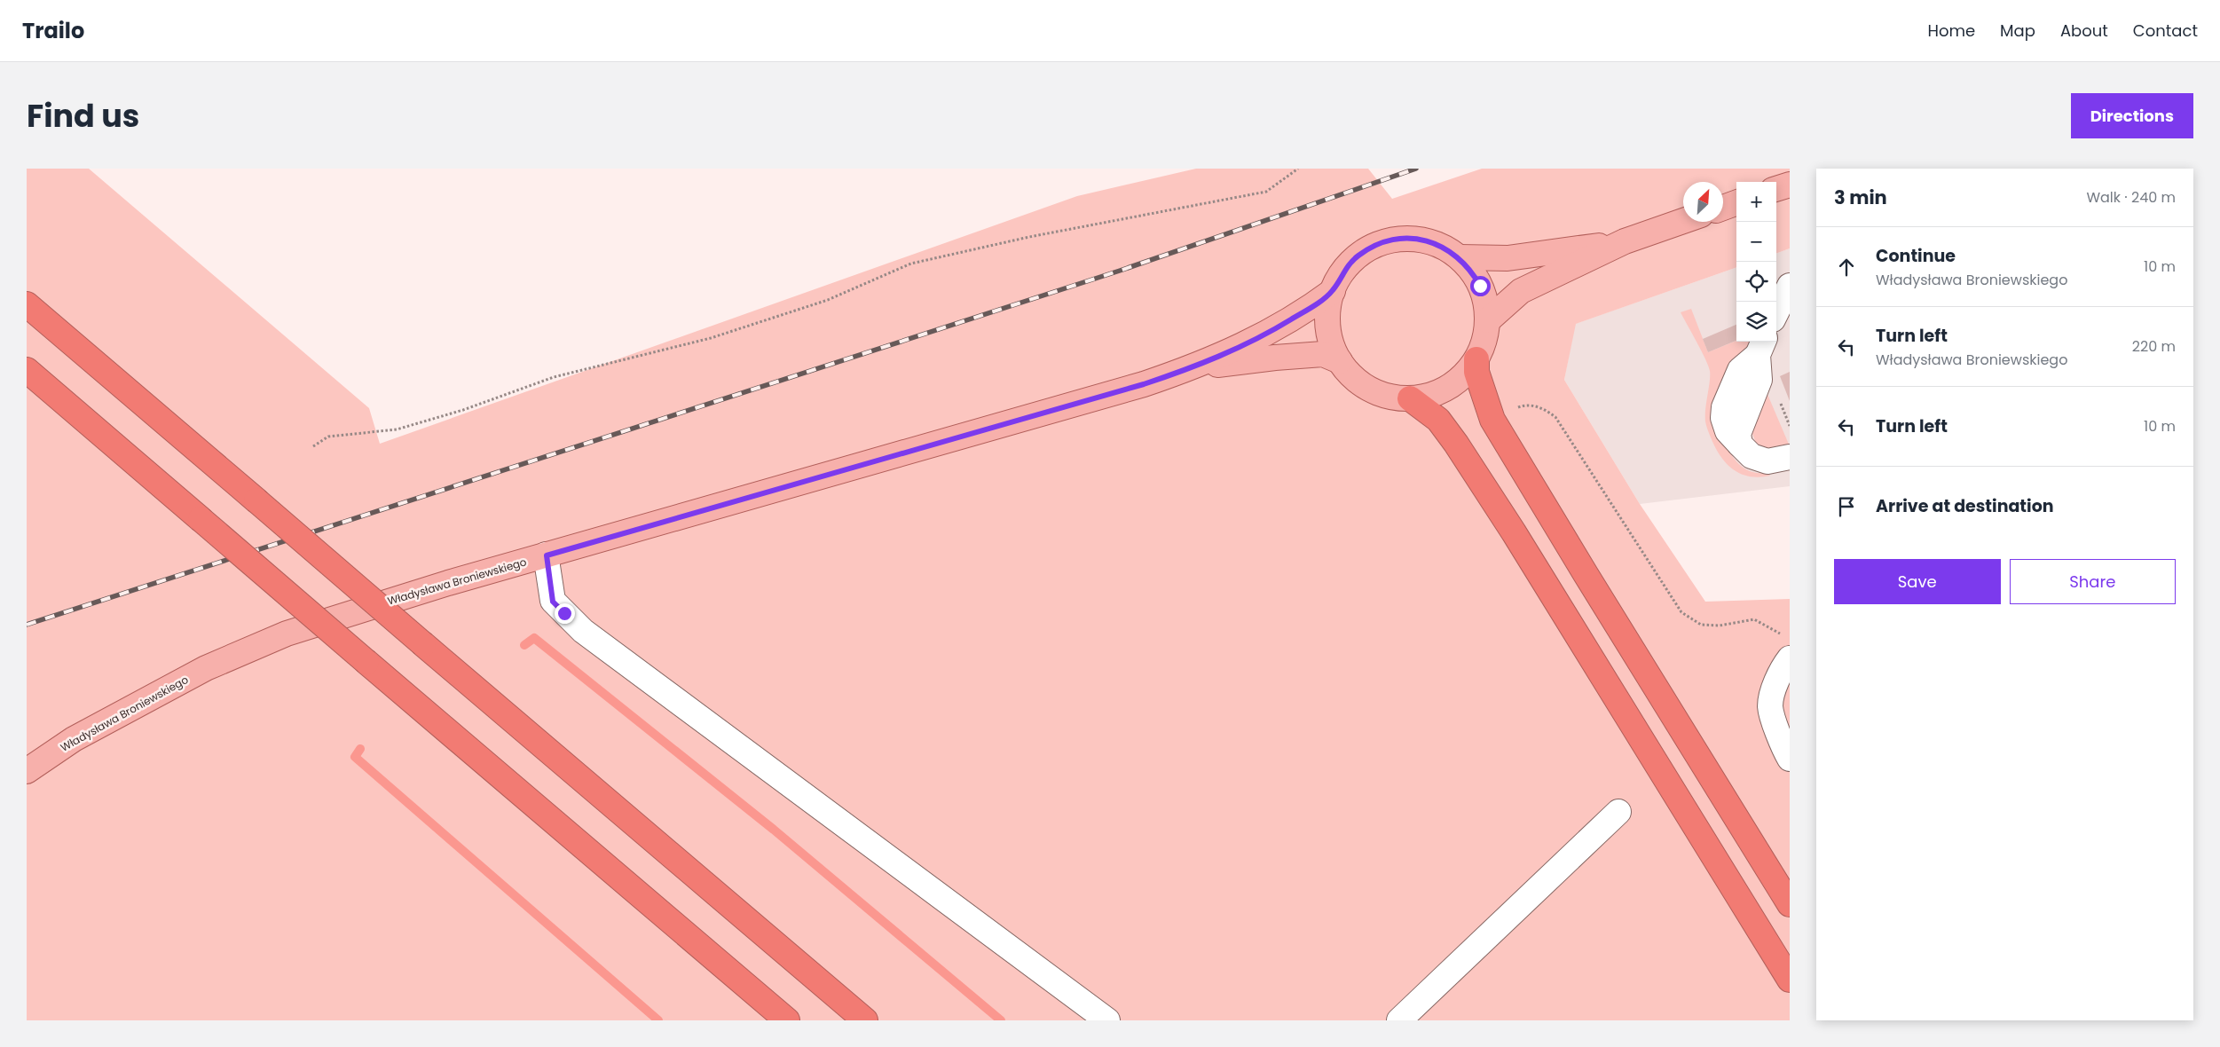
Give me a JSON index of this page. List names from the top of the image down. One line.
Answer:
{"streets":{"main road":["Władysława Broniewskiego"]},"north":"top right","page":{"header":"Trailo","nav":["Home","Map","About","Contact"],"title":"Find us","buttons":["Directions",["Save","Share"]],"heading":["3 min","Walk · 240 m"],"map_buttons":["+","−"],"list":[["Continue","Władysława Broniewskiego","10 m"],["Turn left","Władysława Broniewskiego","220 m"],["Turn left","10 m"],"Arrive at destination"]}}
